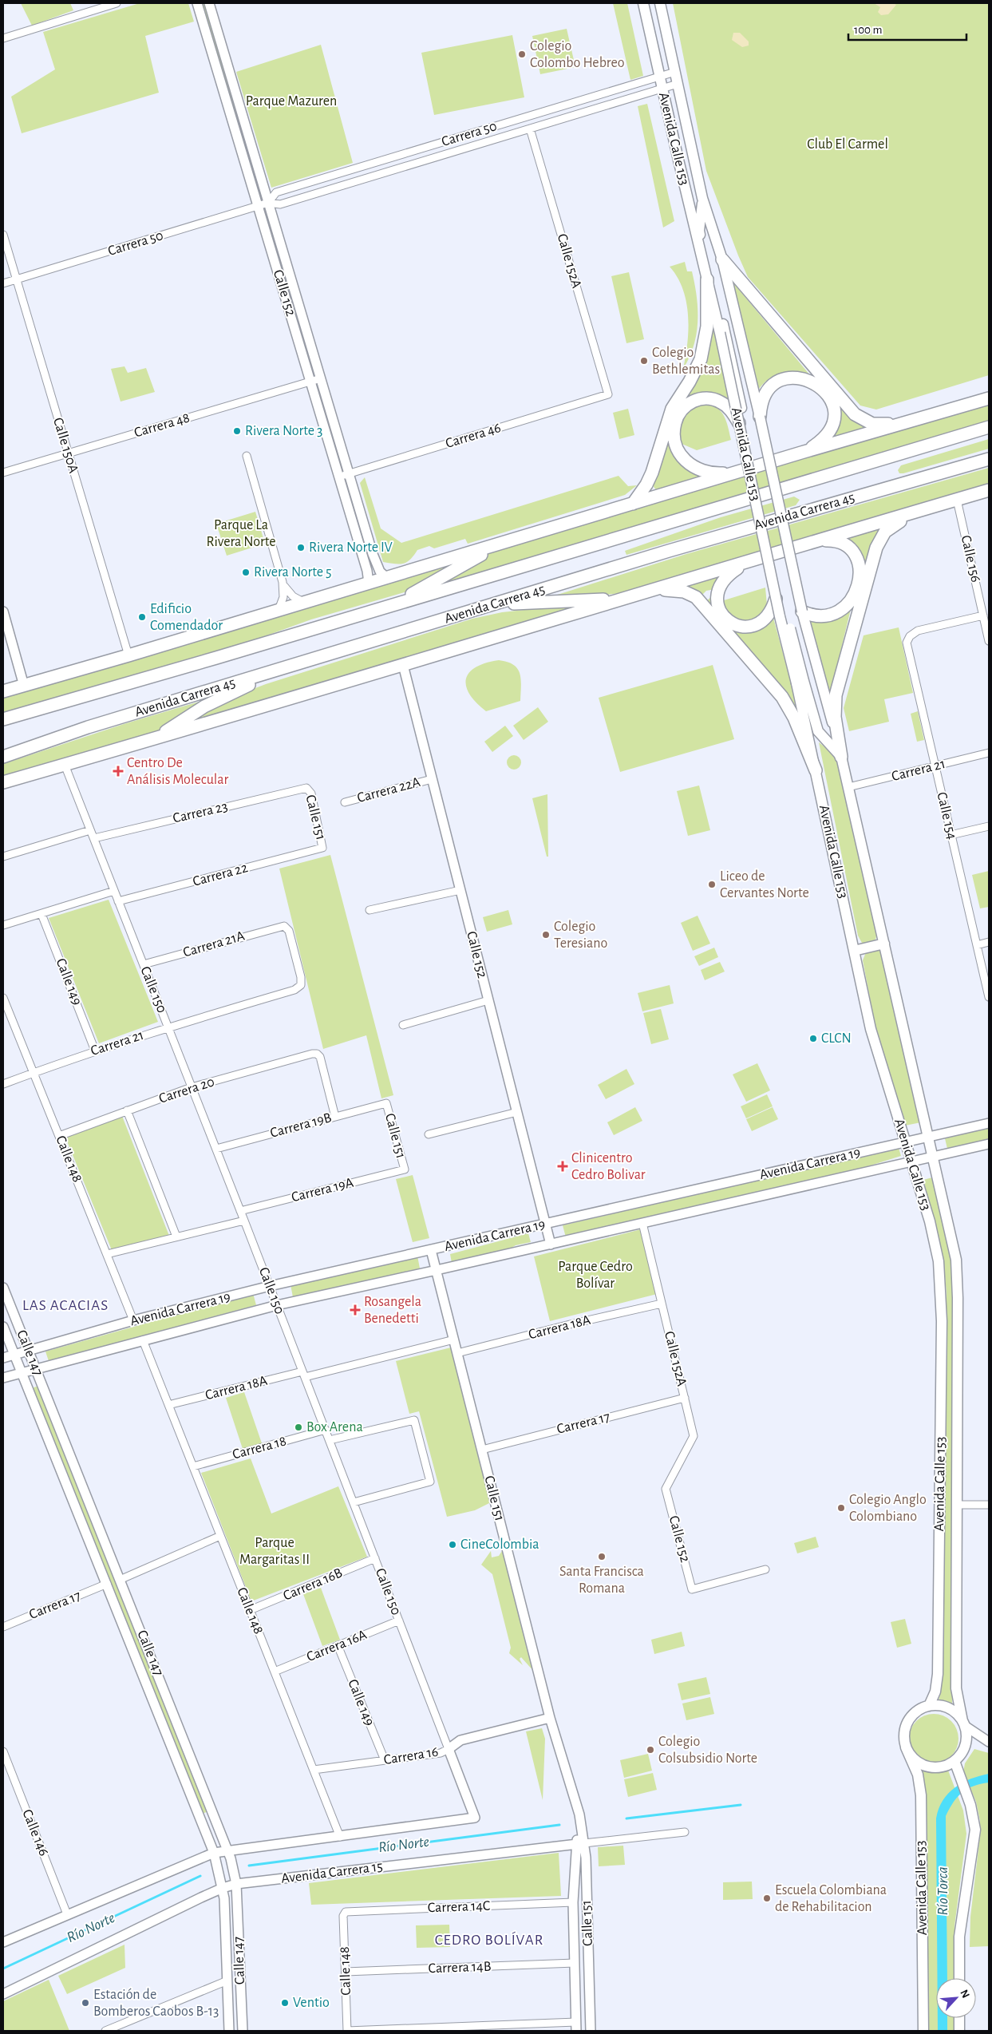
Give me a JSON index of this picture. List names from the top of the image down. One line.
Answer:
{"streets":{"highway":["Avenida Carrera 45"],"main road":["Avenida Calle 153","Calle 152","Calle 151","Calle 150","Avenida Carrera 19","Calle 147","Carrera 16","Avenida Carrera 15"],"street":["Carrera 50","Calle 152A","Carrera 48","Carrera 46","Calle 150A","Calle 156","Carrera 21","Carrera 22A","Carrera 23","Calle 154","Carrera 22","Carrera 21A","Calle 149","Carrera 20","Carrera 19B","Calle 148","Carrera 19A","Carrera 18A","Carrera 17","Carrera 18","Carrera 16B","Carrera 16A","Calle 146","Carrera 14C","Carrera 14B"]},"crossings":[["Carrera 50","Avenida Calle 153"],["Carrera 50","Calle 152A"],["Carrera 50","Calle 152"],["Carrera 50","Calle 150A"],["Avenida Calle 153","Carrera 21"],["Avenida Calle 153","Avenida Carrera 19"],["Calle 152A","Calle 152"],["Calle 152A","Carrera 46"],["Calle 152A","Avenida Carrera 19"],["Calle 152A","Carrera 18A"],["Calle 152A","Carrera 17"],["Calle 152","Carrera 48"],["Calle 152","Carrera 46"],["Calle 152","Carrera 22A"],["Calle 152","Avenida Carrera 19"],["Carrera 48","Calle 150A"],["Calle 156","Calle 154"],["Carrera 21","Calle 154"],["Carrera 21","Carrera 21A"],["Carrera 21","Calle 149"],["Carrera 21","Calle 150"],["Carrera 21","Calle 148"],["Carrera 23","Calle 151"],["Carrera 23","Calle 150"],["Calle 151","Carrera 22"],["Calle 151","Carrera 19B"],["Calle 151","Avenida Carrera 19"],["Calle 151","Carrera 19A"],["Calle 151","Carrera 18A"],["Calle 151","Carrera 17"],["Calle 151","Carrera 16"],["Calle 151","Avenida Carrera 15"],["Calle 151","Carrera 14C"],["Calle 151","Carrera 14B"],["Carrera 22","Calle 150"],["Carrera 21A","Calle 150"],["Calle 149","Carrera 16A"],["Calle 149","Carrera 16"],["Calle 150","Carrera 20"],["Calle 150","Carrera 19B"],["Calle 150","Calle 148"],["Calle 150","Avenida Carrera 19"],["Calle 150","Carrera 19A"],["Calle 150","Carrera 18A"],["Calle 150","Carrera 18"],["Calle 150","Carrera 16B"],["Calle 150","Carrera 16A"],["Calle 150","Carrera 16"],["Carrera 20","Carrera 19B"],["Carrera 20","Calle 148"],["Calle 148","Avenida Carrera 19"],["Calle 148","Carrera 18A"],["Calle 148","Carrera 18"],["Calle 148","Carrera 16B"],["Calle 148","Carrera 16A"],["Calle 148","Carrera 16"],["Calle 148","Carrera 14C"],["Calle 148","Carrera 14B"],["Avenida Carrera 19","Calle 147"],["Calle 147","Carrera 17"],["Calle 147","Avenida Carrera 15"]],"districts":["LAS ACACIAS","CEDRO BOLÍVAR"],"water":["Río Norte","Río Torca"],"parks":["Parque Mazuren","Club El Carmel","Parque La Rivera Norte","Parque Cedro Bolívar","Parque Margaritas II"],"places":{"other":["Colegio Colombo Hebreo","Colegio Bethlemitas","Rivera Norte 3","Rivera Norte IV","Rivera Norte 5","Edificio Comendador","Liceo de Cervantes Norte","Colegio Teresiano","CLCN","Box Arena","Colegio Anglo Colombiano","CineColombia","Santa Francisca Romana","Colegio Colsubsidio Norte","Escuela Colombiana de Rehabilitacion","Estación de Bomberos Caobos B-13","Ventio"],"health":["Centro De Análisis Molecular","Clinicentro Cedro Bolivar","Rosangela Benedetti"]},"scale_bar":"100 m","north":"top right"}
